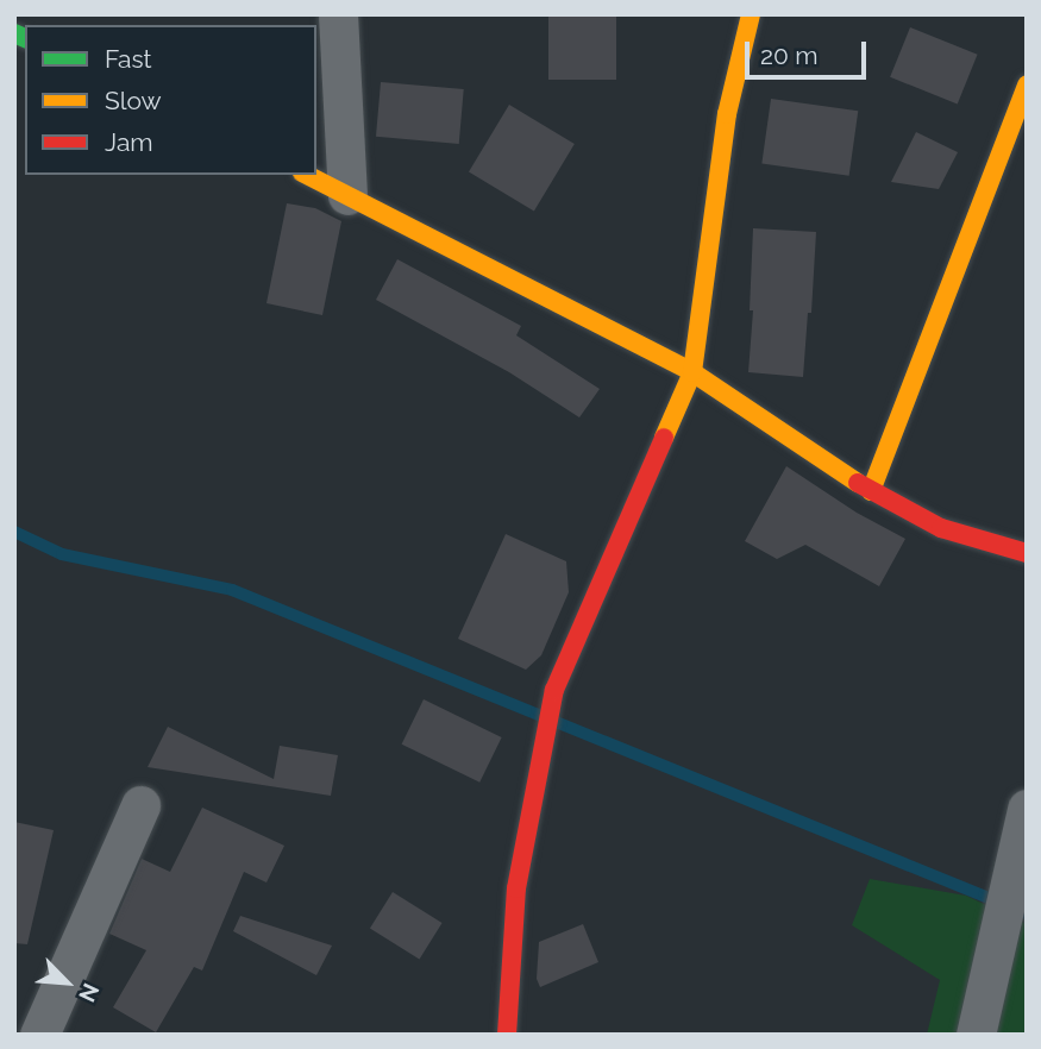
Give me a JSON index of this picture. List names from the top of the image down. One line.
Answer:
{"legend":["Fast","Slow","Jam"],"scale_bar":"20 m","north":"bottom right"}
